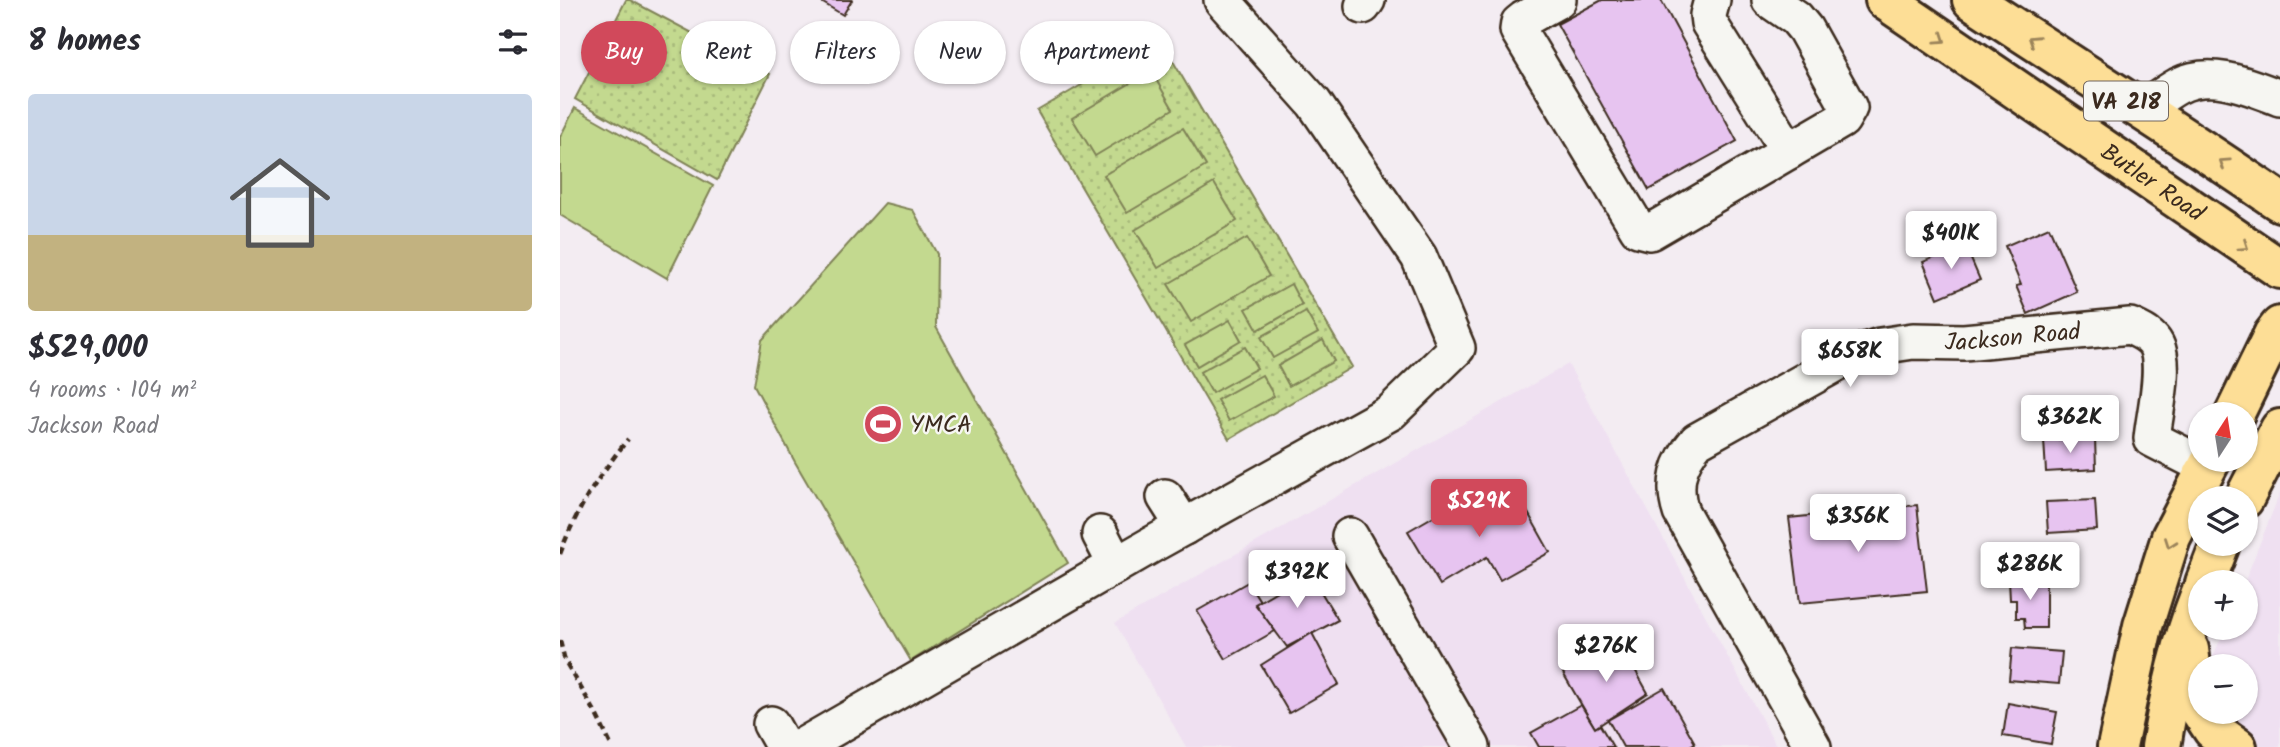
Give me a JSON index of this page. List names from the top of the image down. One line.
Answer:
{"streets":{"main road":["VA 218","Butler Road"],"street":["Jackson Road"]},"places":{"sports":["YMCA"]},"north":"top","page":{"heading":"8 homes","chip":["Buy","Rent","Filters","New","Apartment"],"list":[{"name":"$529,000","note":"4 rooms · 104 m² · Jackson Road"}],"price":["$401K","$658K","$362K","$529K","$356K","$286K","$392K","$276K"],"map_buttons":["+","−"]}}
